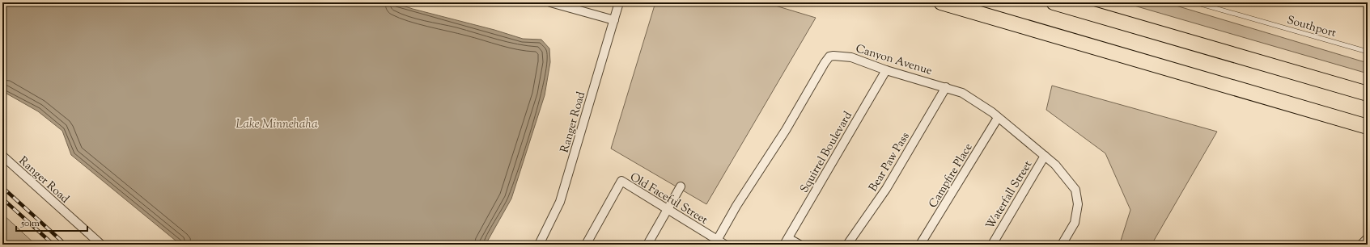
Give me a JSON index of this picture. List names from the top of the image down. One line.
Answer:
{"streets":{"street":["Canyon Avenue","Ranger Road","Squirrel Boulevard","Bear Paw Pass","Campfire Place","Waterfall Street","Old Faceful Street"],"lane":["Southport"]},"crossings":[["Canyon Avenue","Squirrel Boulevard"],["Canyon Avenue","Bear Paw Pass"],["Canyon Avenue","Campfire Place"],["Canyon Avenue","Waterfall Street"],["Canyon Avenue","Old Faceful Street"]],"water":["Lake Minnehaha"],"scale_bar":"50 m"}
